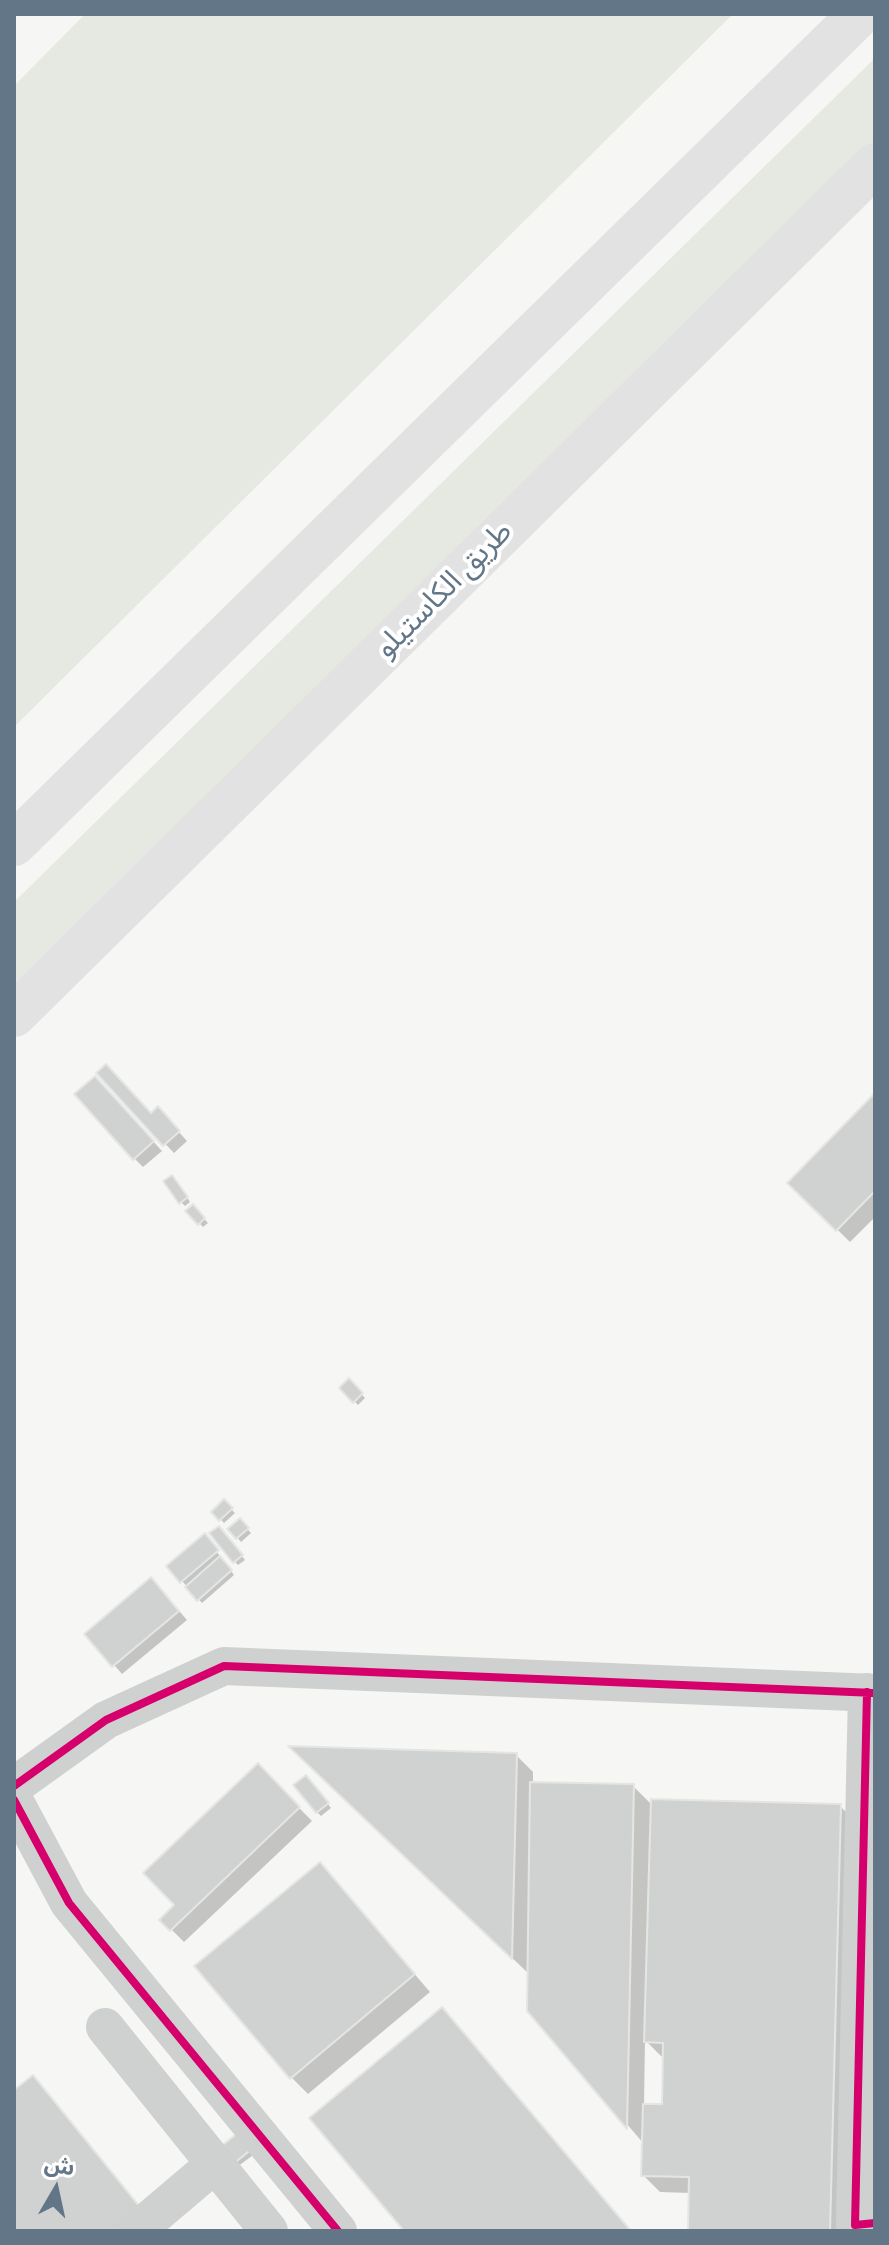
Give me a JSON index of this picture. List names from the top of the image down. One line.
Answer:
{"streets":{"highway":["طريق الكاستيلو"]},"north":"top"}
